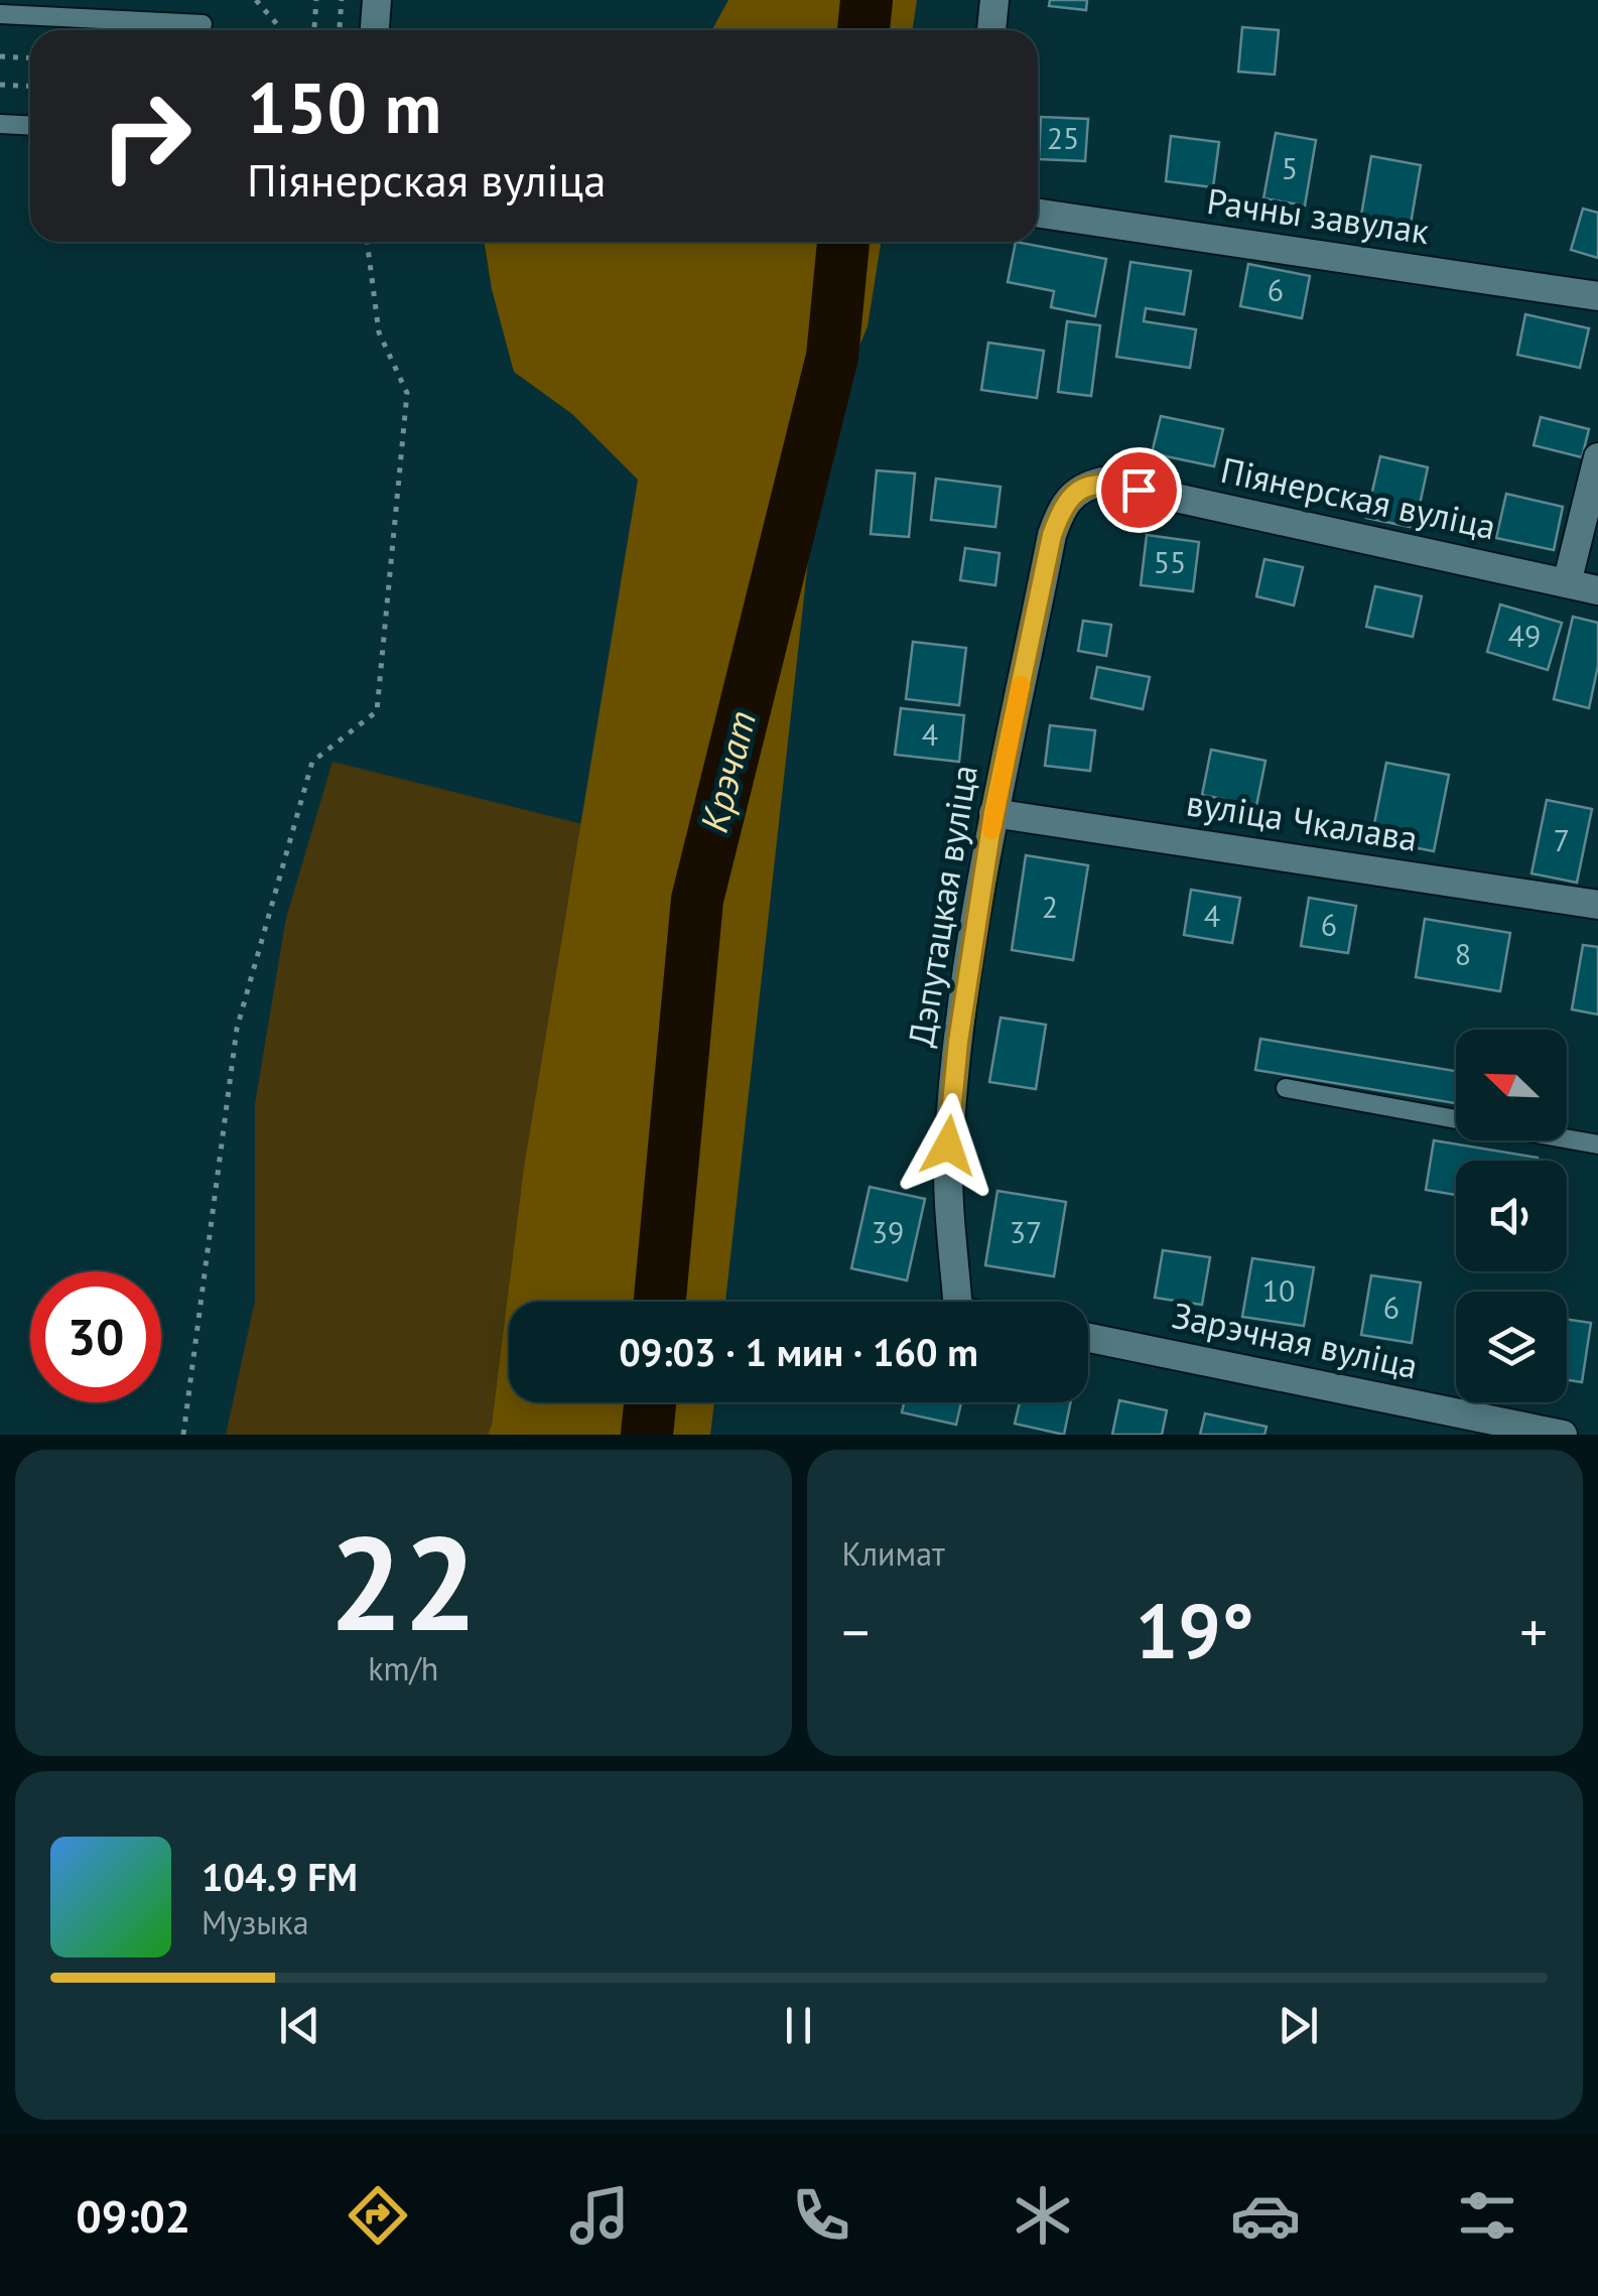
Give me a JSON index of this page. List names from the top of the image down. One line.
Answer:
{"streets":{"street":["Рачны завулак","Піянерская вуліца","вуліца Чкалава","Дэпутацкая вуліца","Зарэчная вуліца"]},"crossings":[["Піянерская вуліца","Дэпутацкая вуліца"],["вуліца Чкалава","Дэпутацкая вуліца"]],"water":["Крэчат"],"house_numbers":["25","5","6","55","49","4","7","2","4","6","8","39","37","10","6"],"north":"top left","page":{"turn":["150 m","Піянерская вуліца"],"limit":"30","trip":"09:03 · 1 мин · 160 m","tile":[["22","km/h"],"Климат"],"heat":["−","19°","+"],"song":["104.9 FM","Музыка"],"tabs":"09:02"}}
